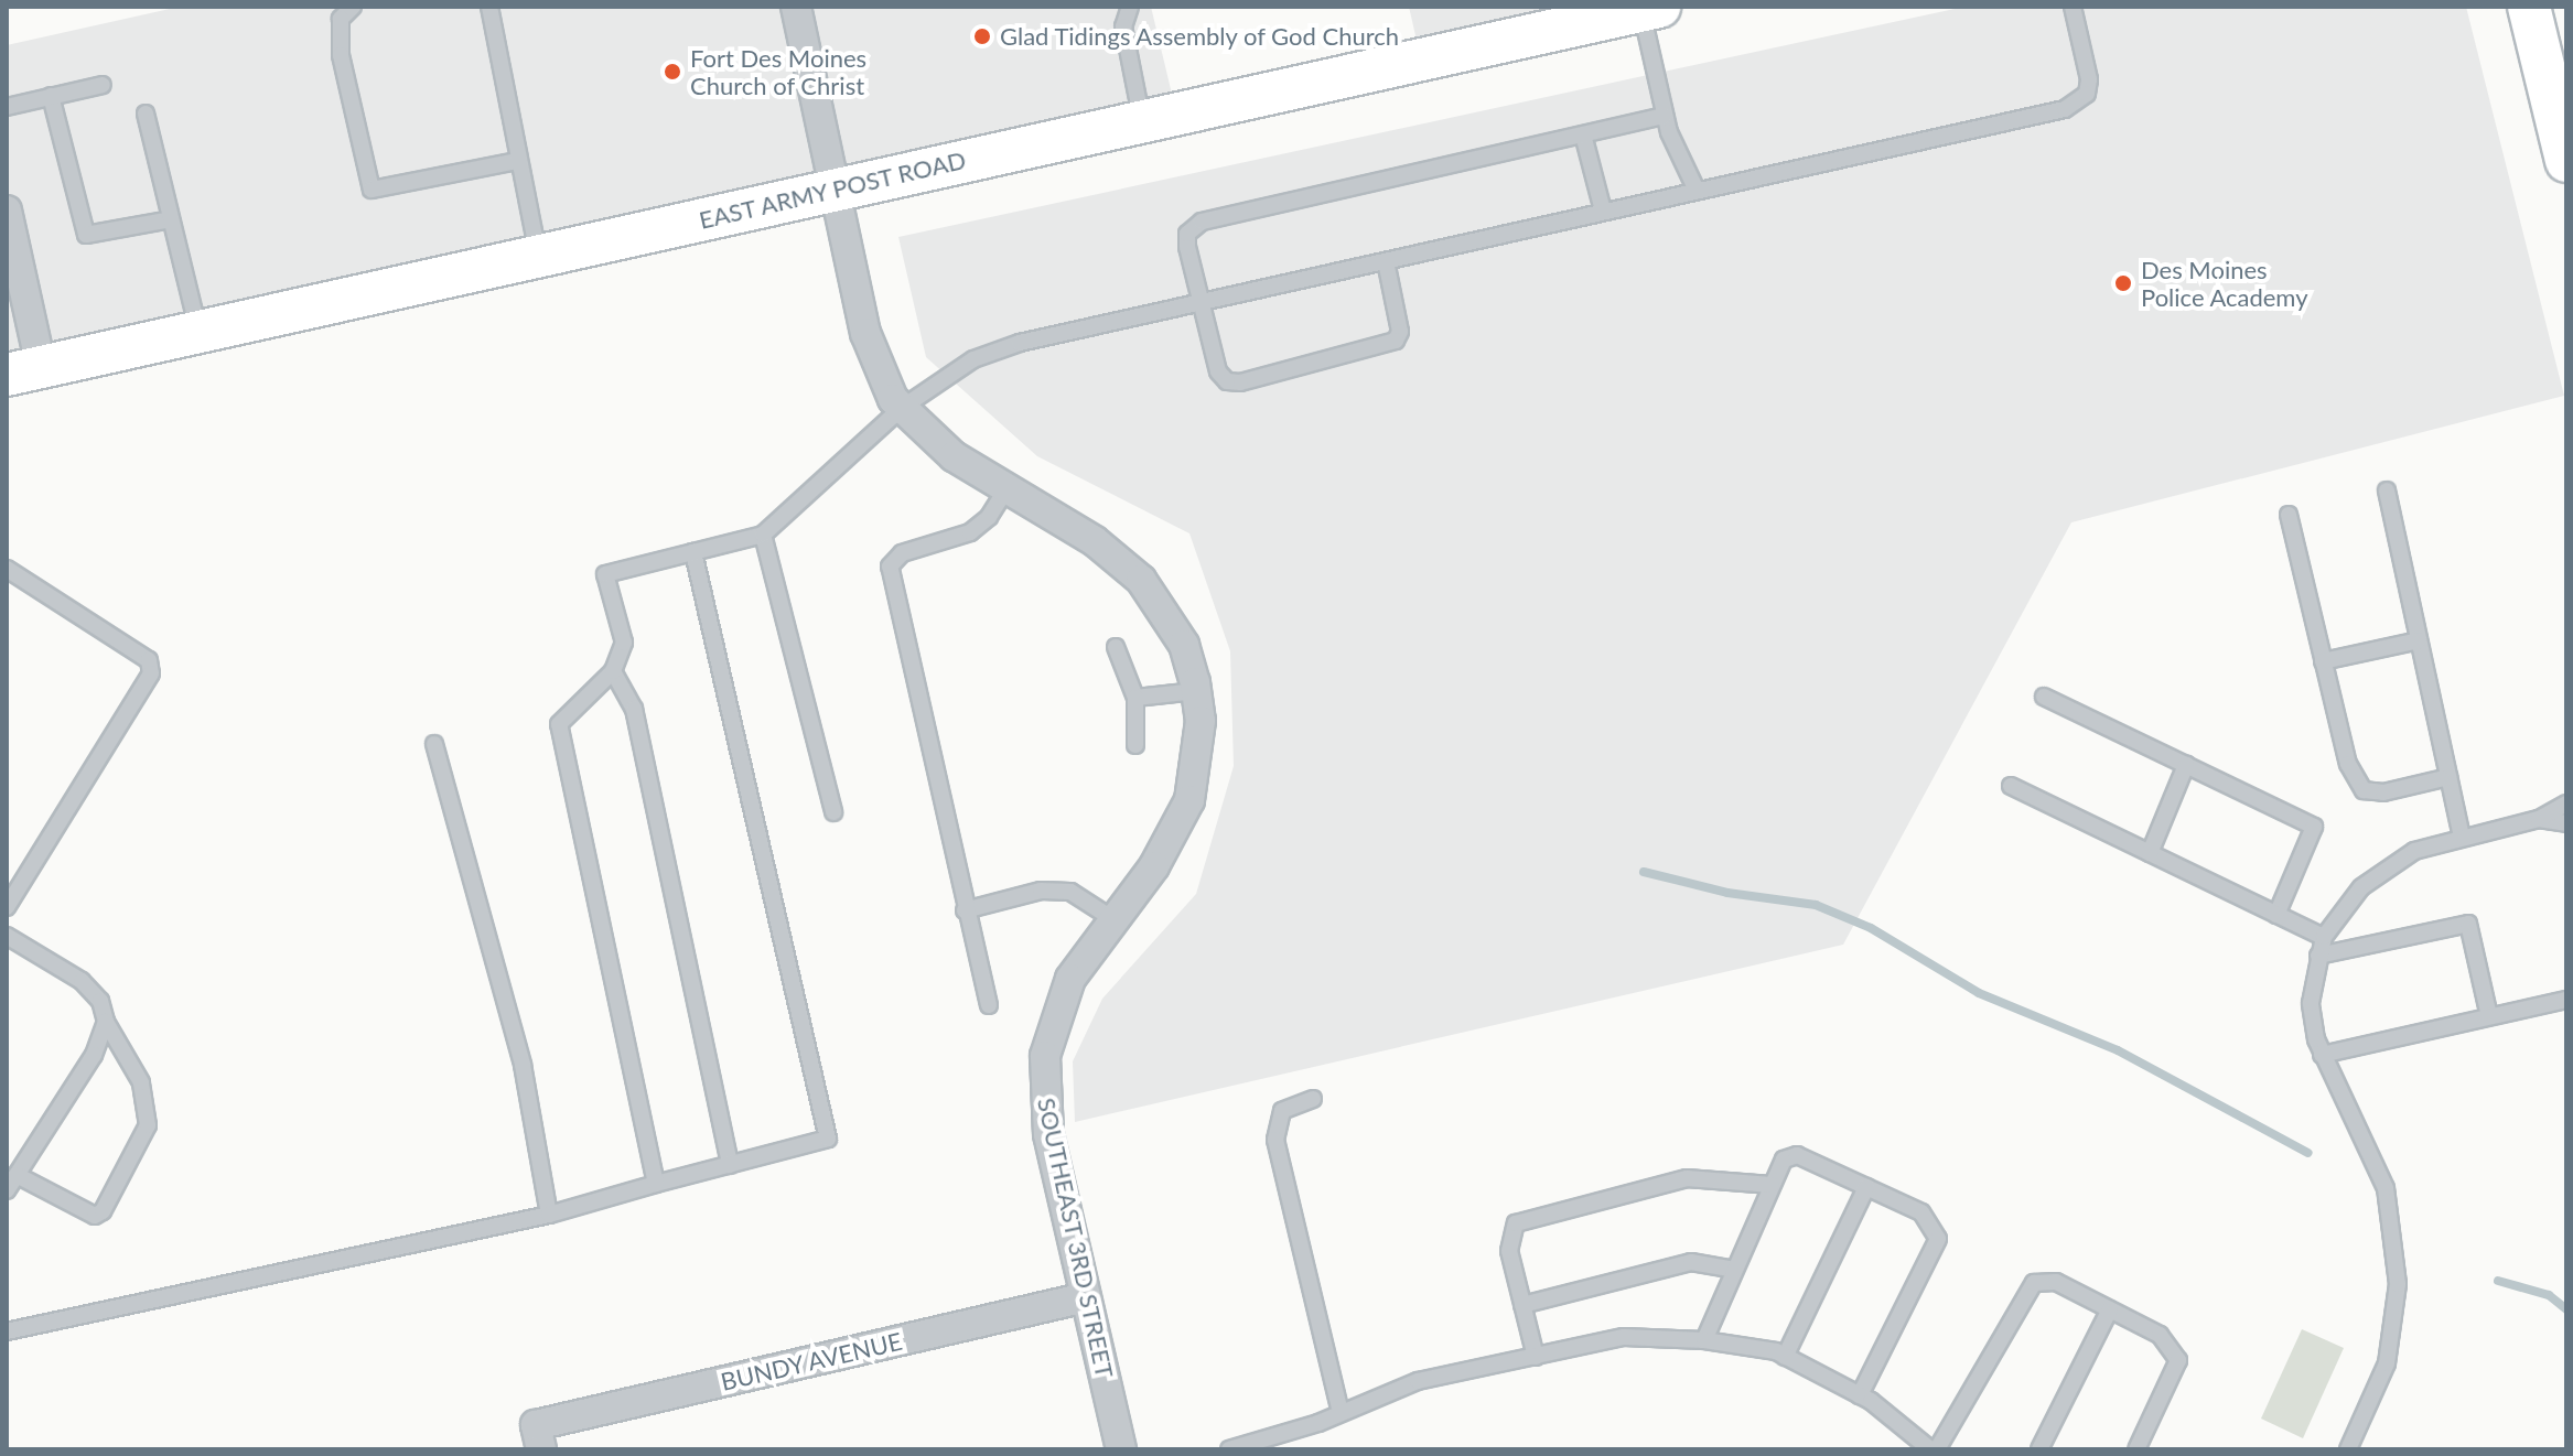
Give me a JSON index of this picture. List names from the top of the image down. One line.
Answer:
{"streets":{"main road":["EAST ARMY POST ROAD"],"street":["SOUTHEAST 3RD STREET","BUNDY AVENUE"]},"crossings":[["EAST ARMY POST ROAD","SOUTHEAST 3RD STREET"],["SOUTHEAST 3RD STREET","BUNDY AVENUE"]],"places":["Glad Tidings Assembly of God Church","Fort Des Moines Church of Christ","Des Moines Police Academy"]}
